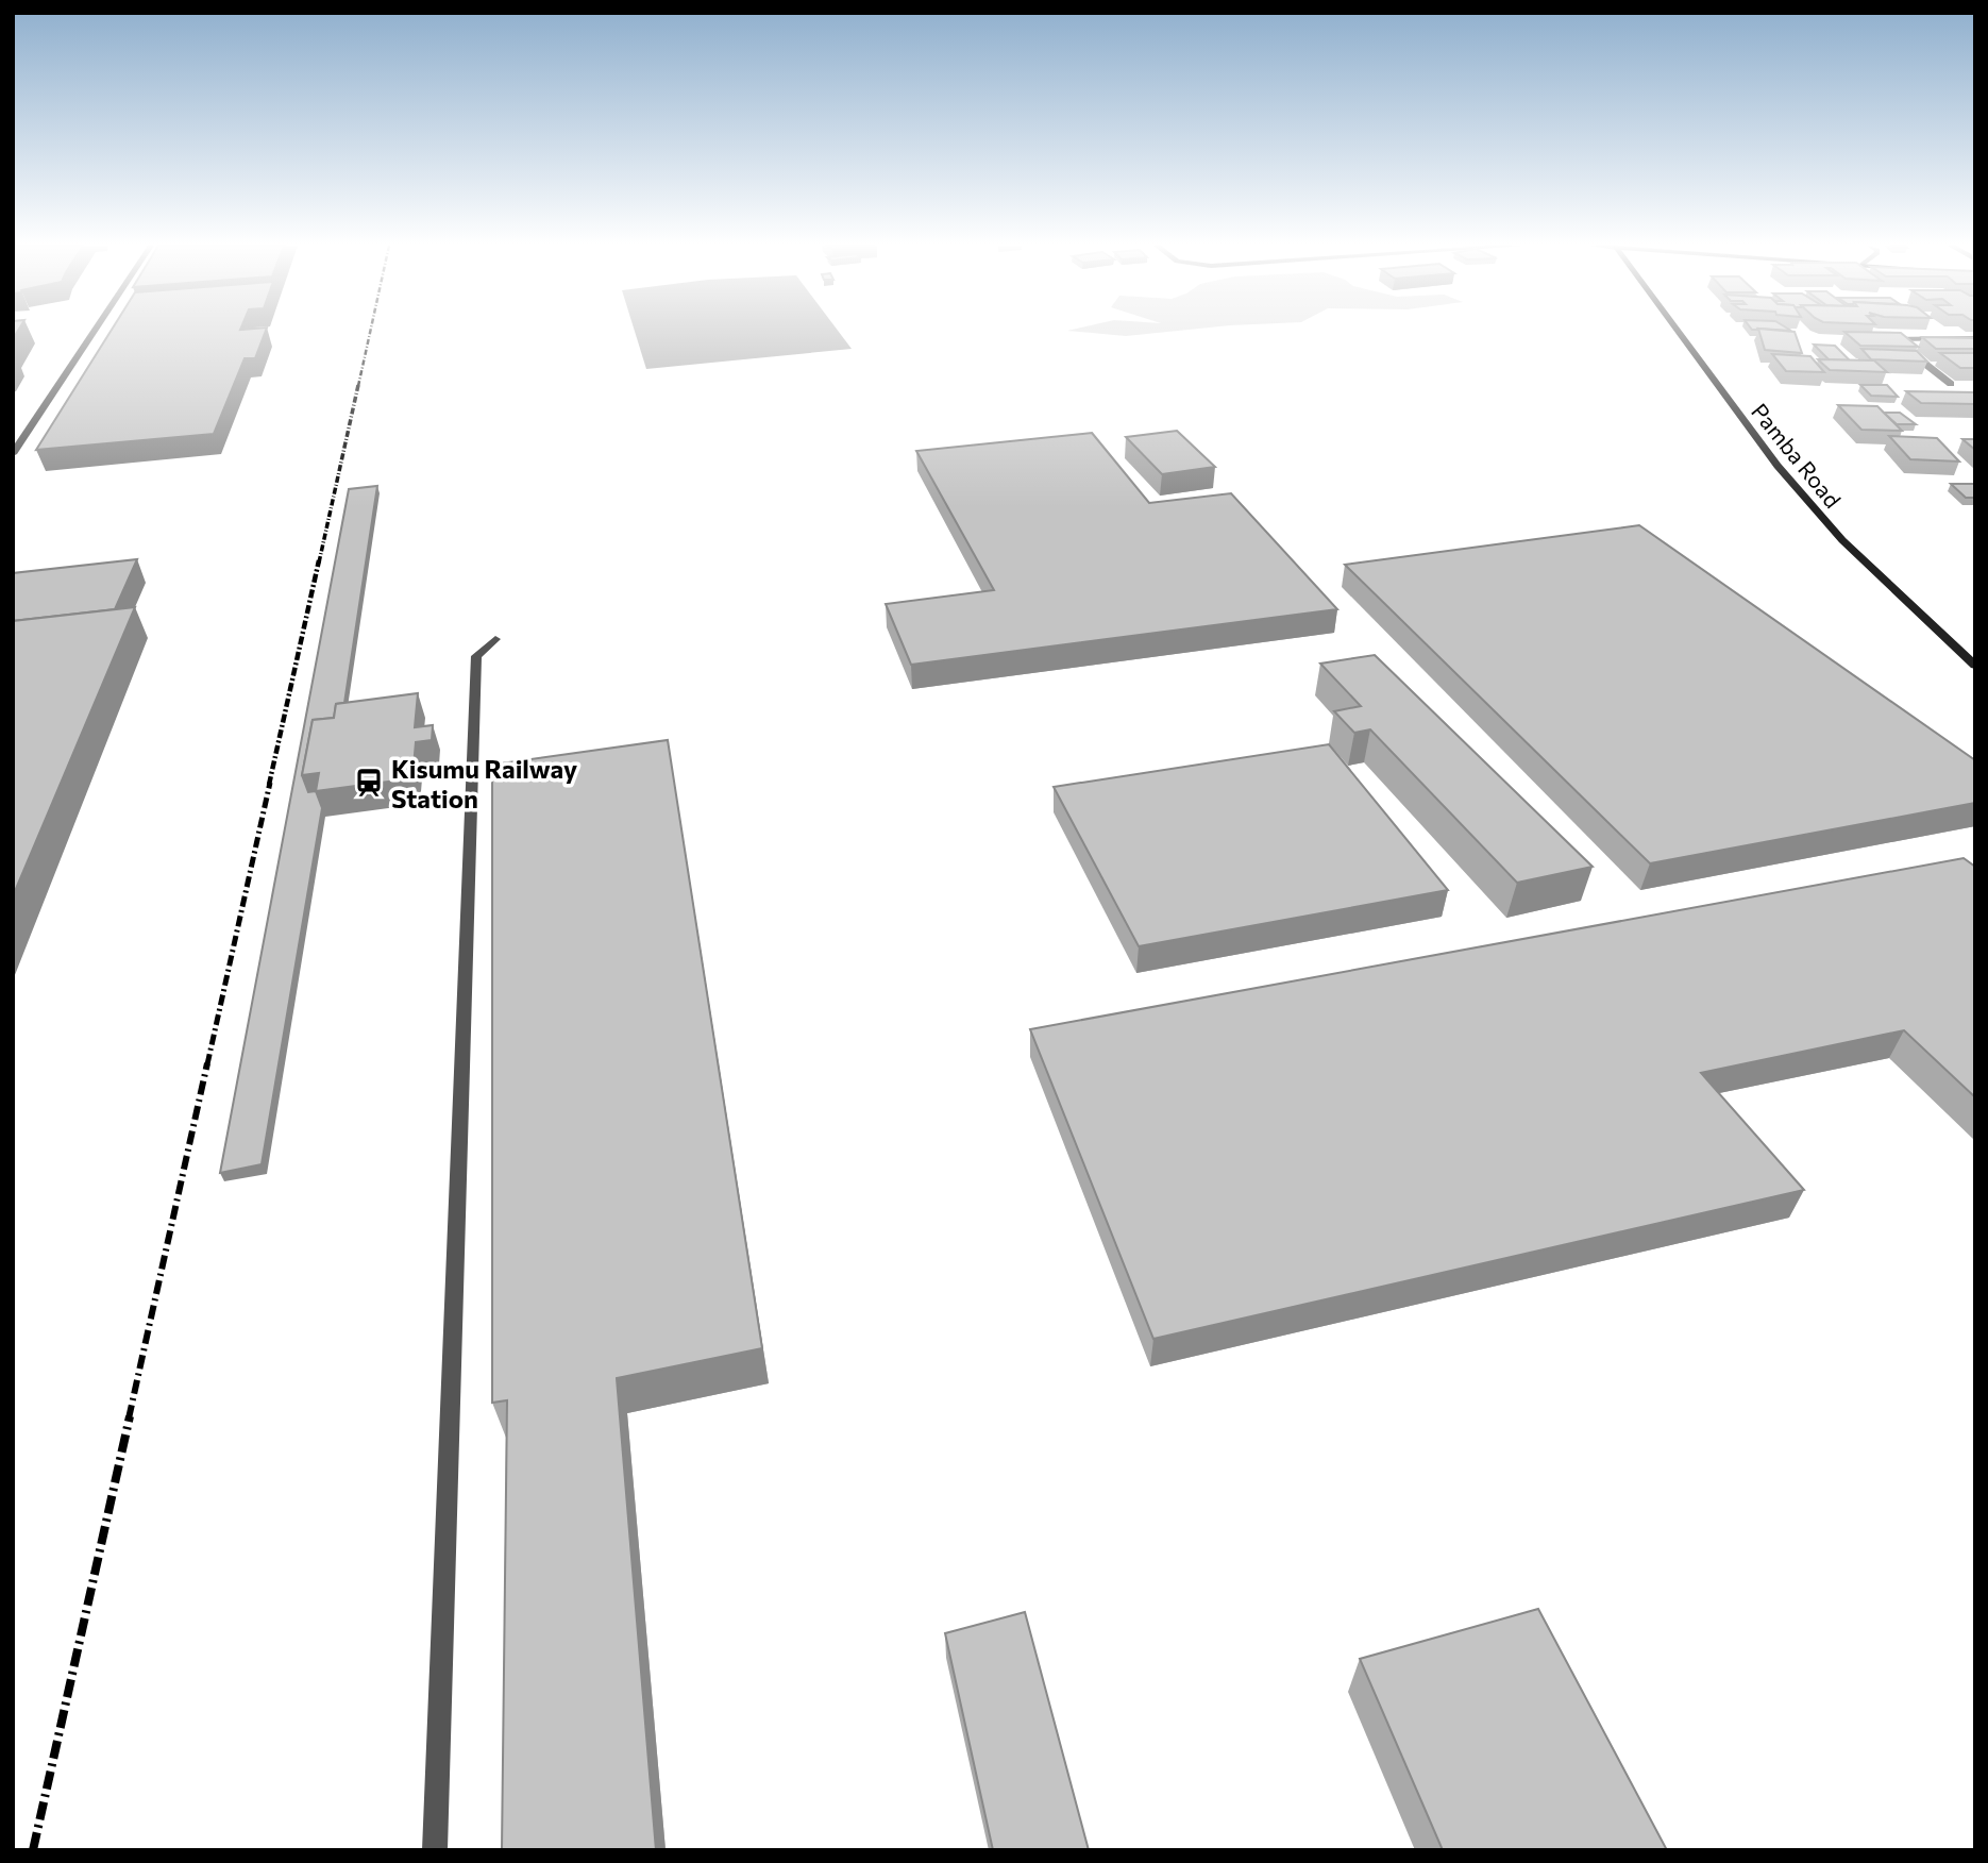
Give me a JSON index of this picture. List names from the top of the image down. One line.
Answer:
{"streets":{"main road":["Pamba Road"]},"places":{"station":["Kisumu Railway Station"]}}
